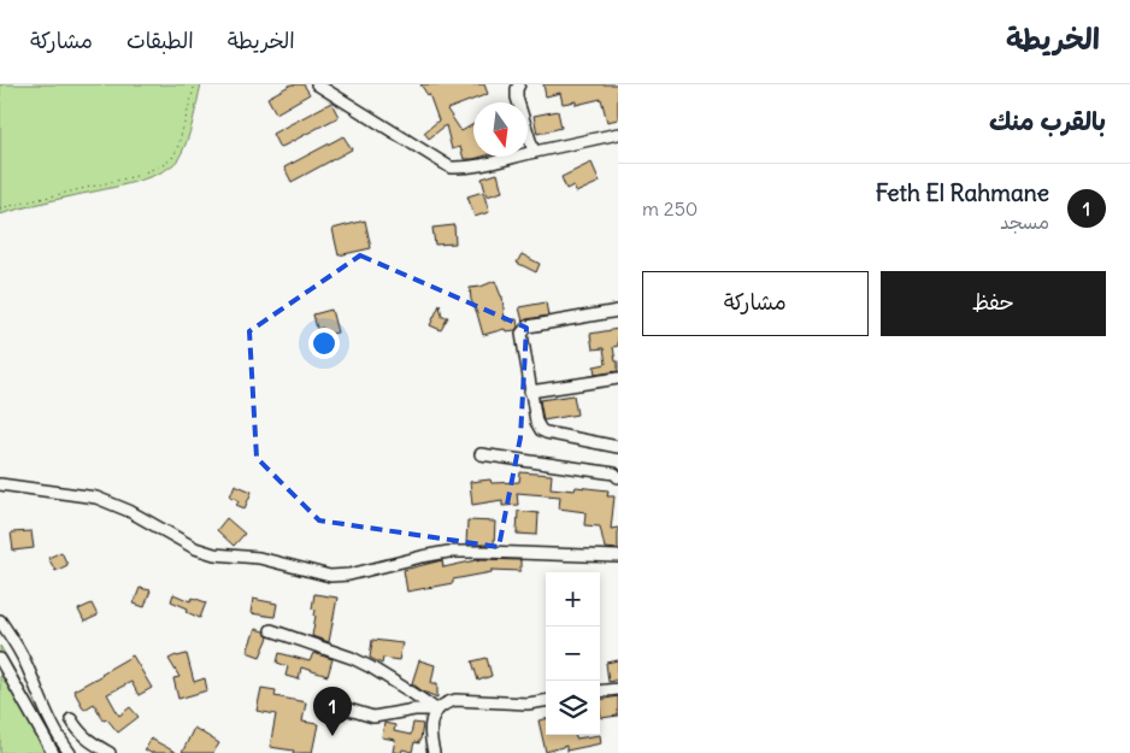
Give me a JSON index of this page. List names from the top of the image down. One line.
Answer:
{"north":"bottom","page":{"header":"الخريطة","nav":["الخريطة","الطبقات","مشاركة"],"heading":"بالقرب منك","list":[{"mark":"1","name":"Feth El Rahmane","note":"مسجد","value":"250 m"}],"buttons":["حفظ","مشاركة"],"map_buttons":["+","−"],"pins":"1"}}
